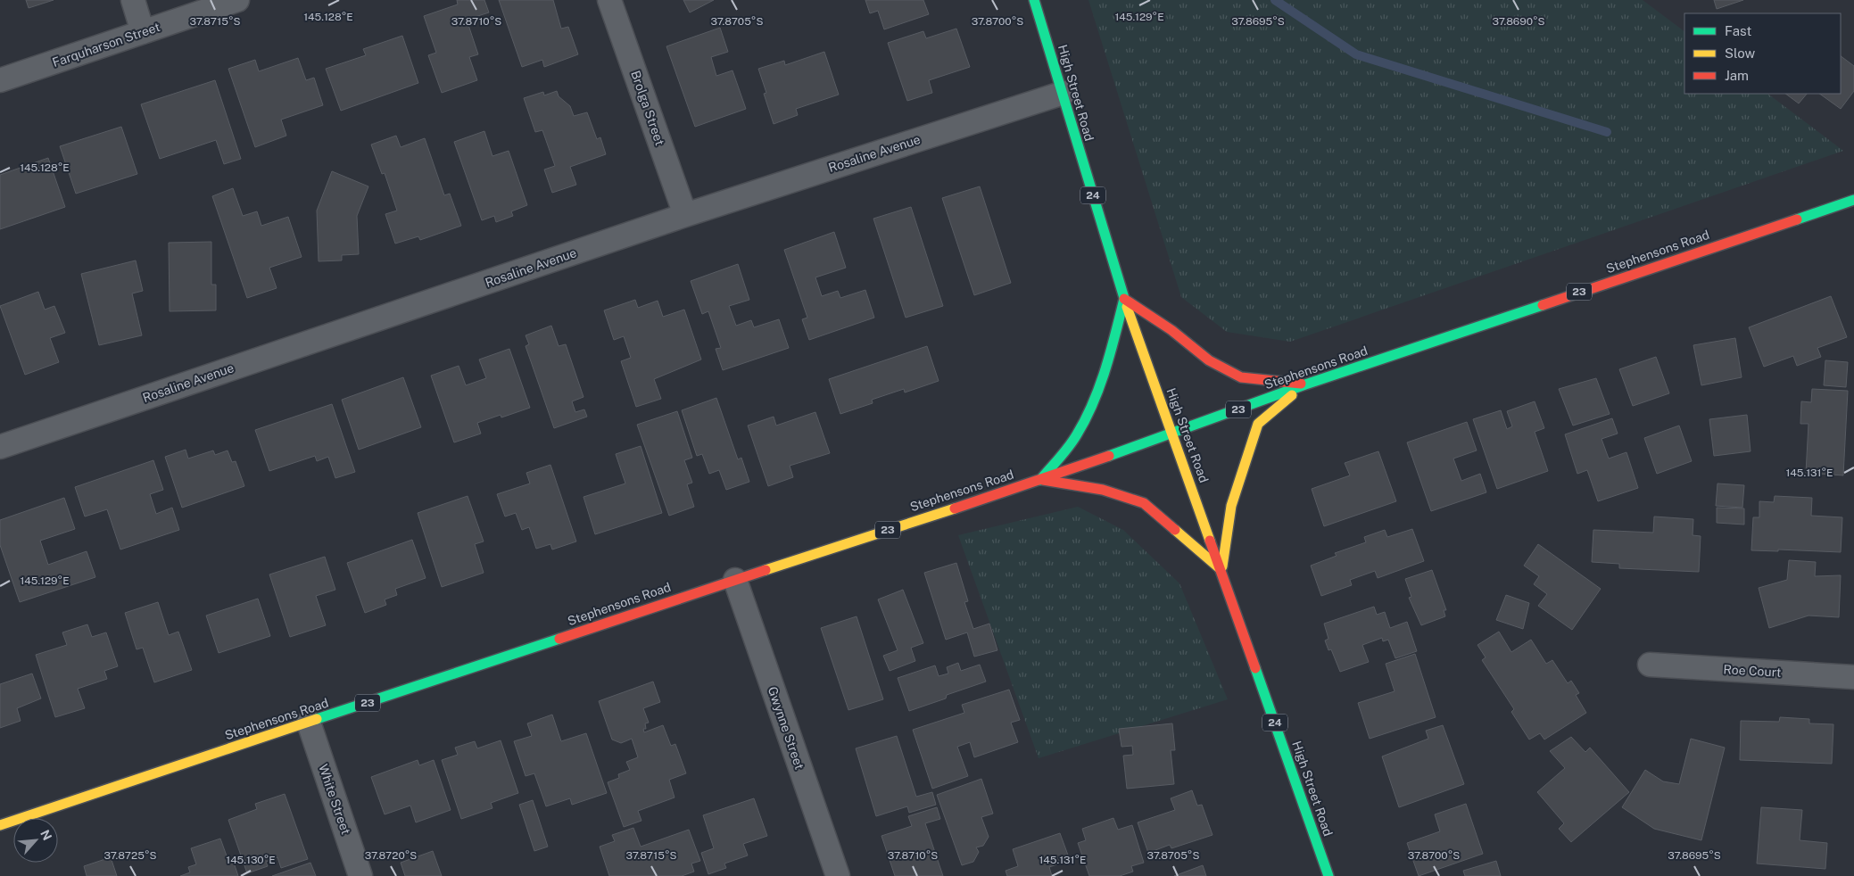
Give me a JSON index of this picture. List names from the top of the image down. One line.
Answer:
{"streets":{"main road":["High Street Road","24","Stephensons Road","23"],"street":["Farquharson Street","Brolga Street","Rosaline Avenue","Roe Court","Gwynne Street","White Street"]},"crossings":[["High Street Road","Rosaline Avenue"],["High Street Road","Stephensons Road"],["Brolga Street","Rosaline Avenue"],["Stephensons Road","Gwynne Street"],["Stephensons Road","White Street"]],"legend":["Fast","Slow","Jam"],"north":"top right","coordinates":["145.128°E","145.129°E","37.8715°S","37.8710°S","37.8705°S","37.8700°S","37.8695°S","37.8690°S","145.131°E","37.8725°S","37.8720°S","145.130°E"]}
